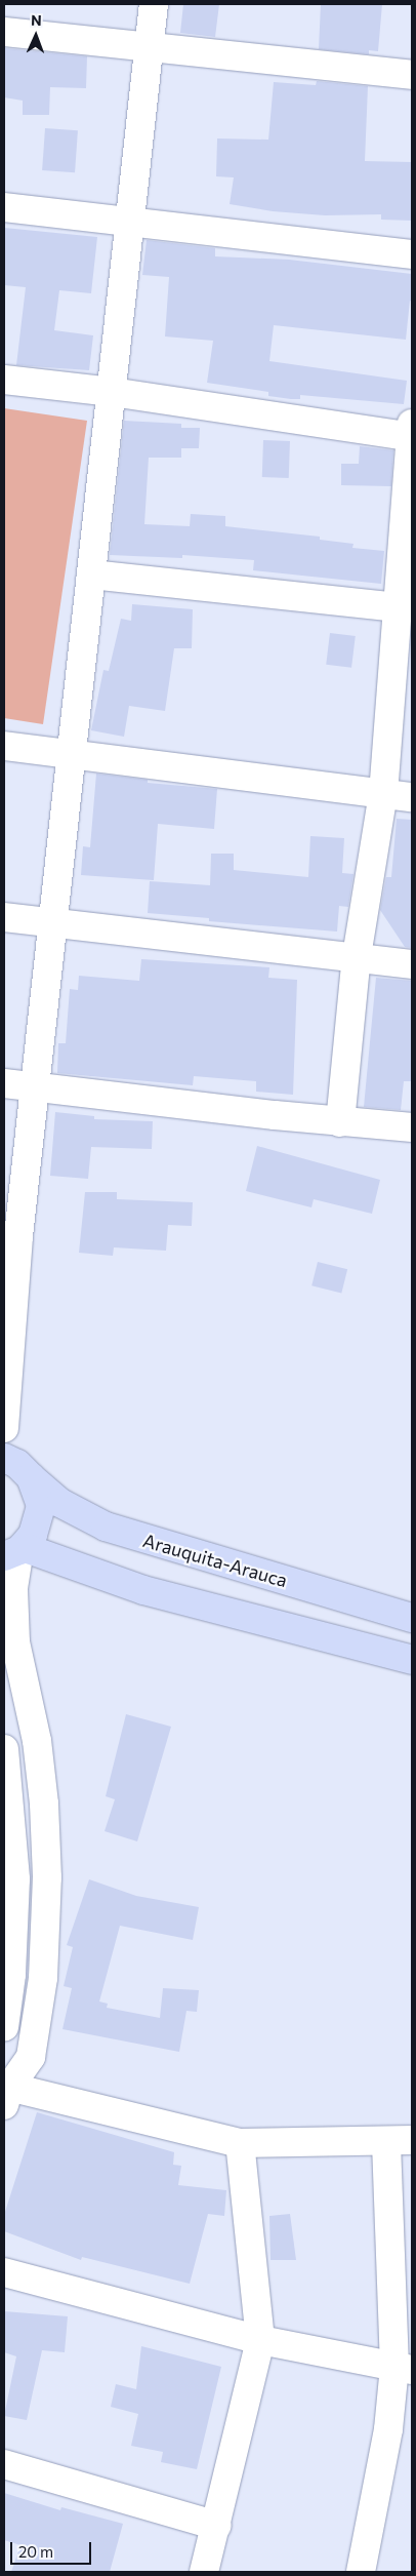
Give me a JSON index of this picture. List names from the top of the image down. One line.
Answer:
{"streets":{"main road":["Arauquita-Arauca"]},"scale_bar":"20 m","north":"top"}
